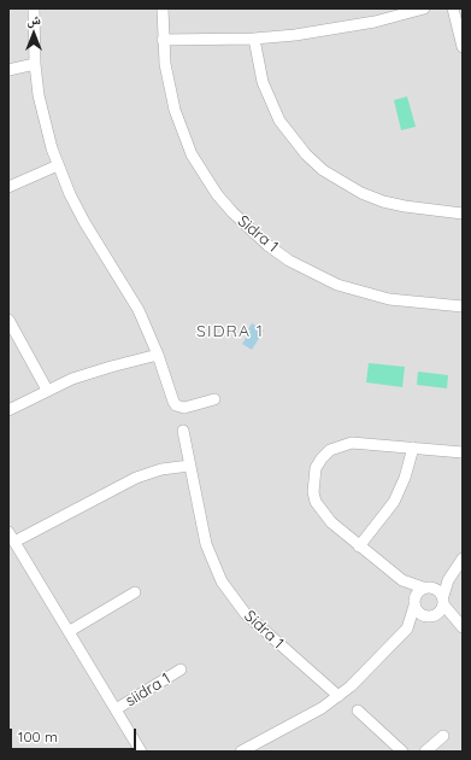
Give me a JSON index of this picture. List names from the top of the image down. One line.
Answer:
{"streets":{"street":["Sidra 1","siidra 1"]},"districts":["SIDRA 1"],"scale_bar":"100 m","north":"top"}
